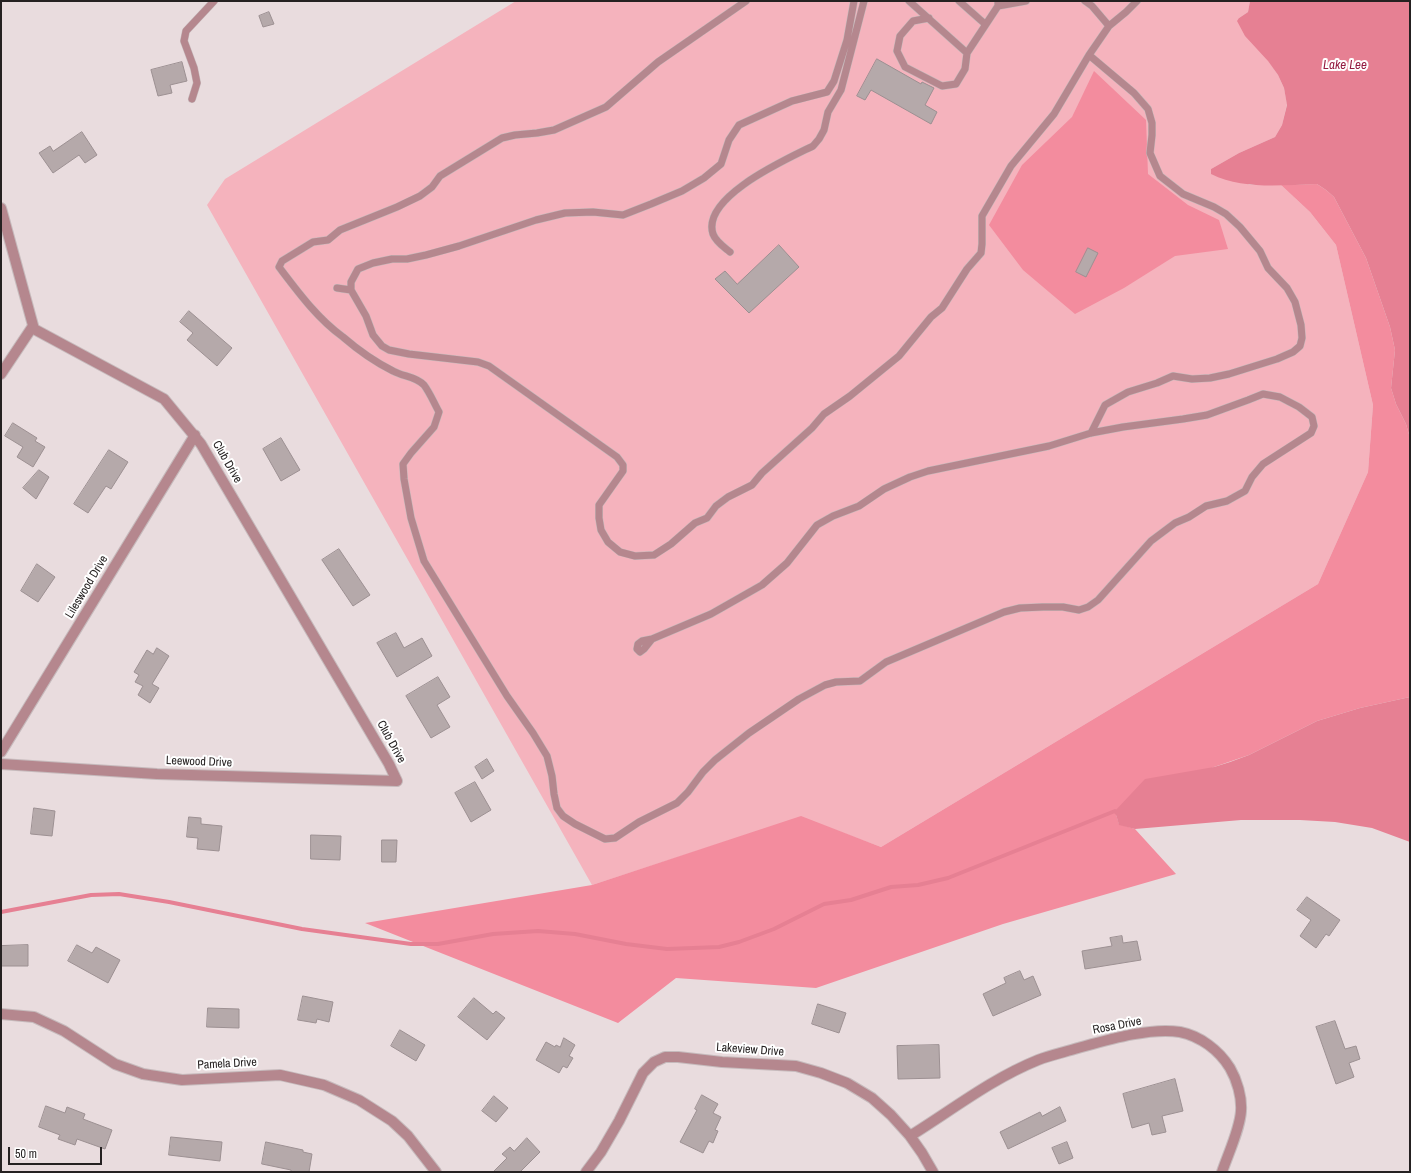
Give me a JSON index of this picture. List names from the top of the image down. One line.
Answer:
{"streets":{"street":["Club Drive","Lileswood Drive","Leewood Drive","Rosa Drive","Lakeview Drive","Pamela Drive"]},"crossings":[["Club Drive","Lileswood Drive"],["Club Drive","Leewood Drive"],["Rosa Drive","Lakeview Drive"]],"water":["Lake Lee"],"scale_bar":"50 m"}
